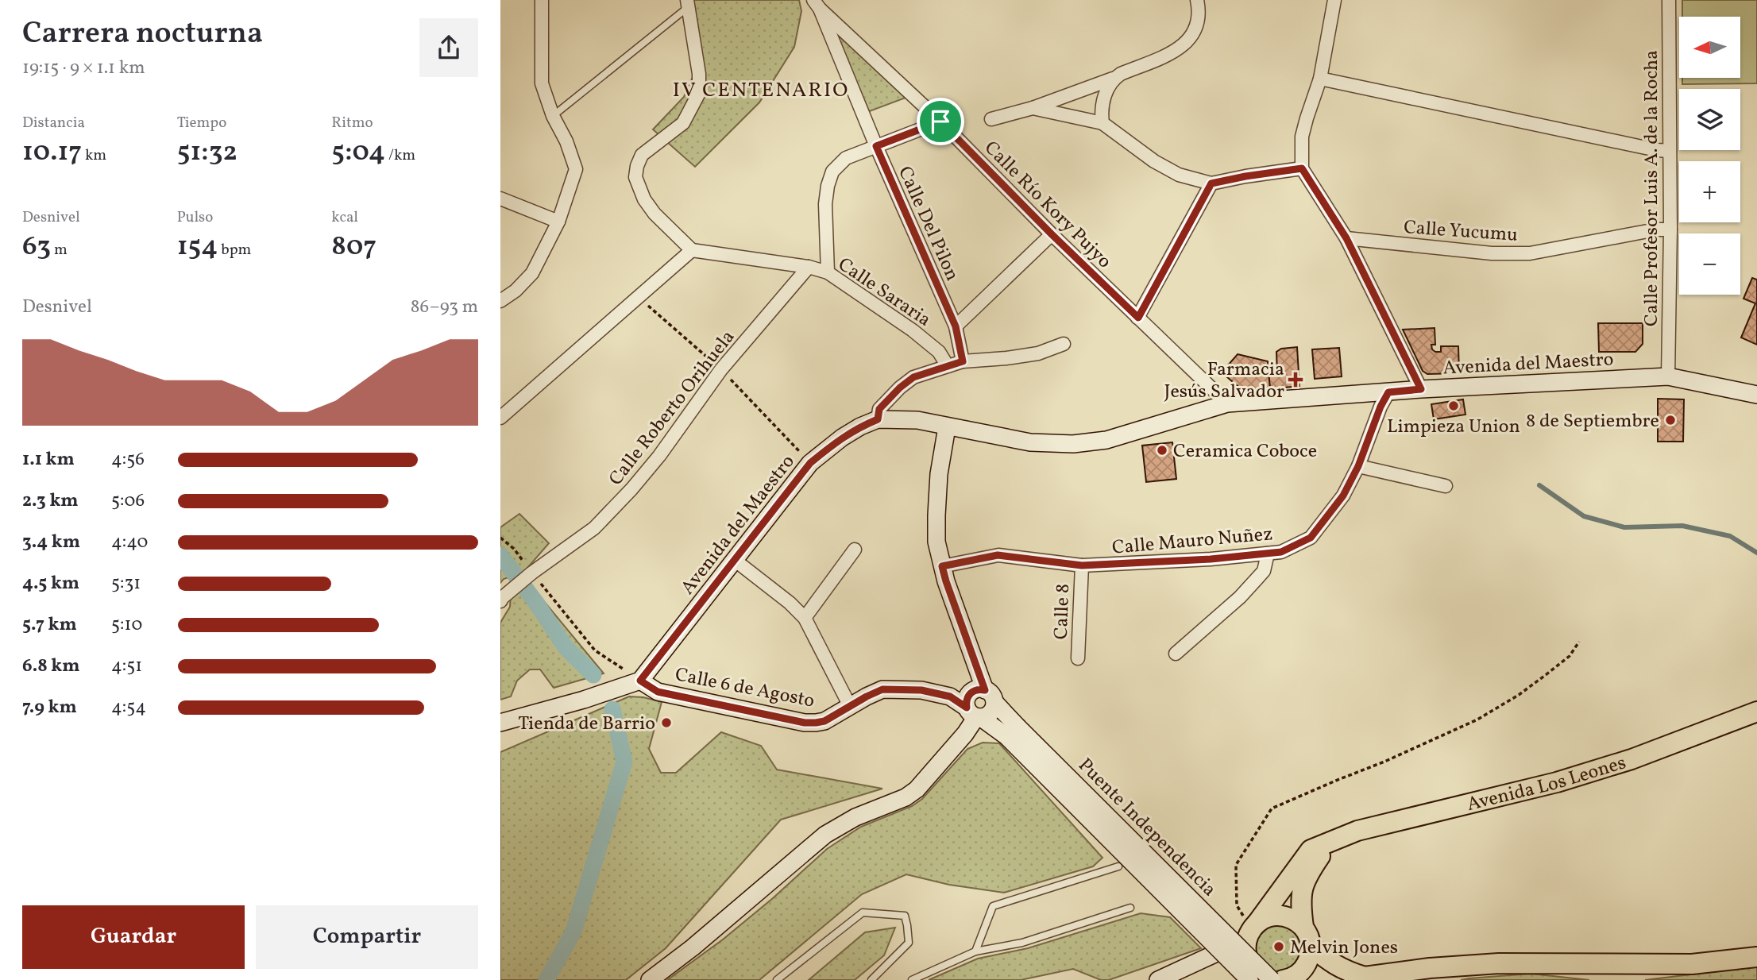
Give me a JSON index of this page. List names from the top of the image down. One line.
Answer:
{"streets":{"main road":["Avenida del Maestro","Calle 6 de Agosto","Avenida Los Leones","Puente Independencia"],"street":["Calle Profesor Luis A. de la Rocha","Calle Río Kory Pujyo","Calle Del Pilon","Calle Yucumu","Calle Sararia","Calle Roberto Orihuela","Calle Mauro Nuñez","Calle 8"]},"crossings":[["Calle Profesor Luis A. de la Rocha","Calle Yucumu"],["Calle Profesor Luis A. de la Rocha","Avenida del Maestro"],["Calle Río Kory Pujyo","Calle Del Pilon"],["Calle Río Kory Pujyo","Avenida del Maestro"],["Calle Sararia","Calle Roberto Orihuela"],["Avenida del Maestro","Calle Mauro Nuñez"],["Avenida del Maestro","Calle 6 de Agosto"],["Calle Mauro Nuñez","Calle 8"],["Calle 6 de Agosto","Puente Independencia"],["Avenida Los Leones","Puente Independencia"]],"districts":["IV CENTENARIO"],"places":{"health":["Farmacia Jesús Salvador"],"other":["Limpieza Union","8 de Septiembre","Ceramica Coboce","Tienda de Barrio","Melvin Jones"]},"north":"left","page":{"heading":["Carrera nocturna","19:15 · 9 × 1.1 km"],"map_buttons":["+","−"],"stats":[["Distancia","10.17 km"],["Tiempo","51:32"],["Ritmo","5:04 /km"],["Desnivel","63 m"],["Pulso","154 bpm"],["kcal","807"]],"chart":["Desnivel","86–93 m"],"list":[{"name":"1.1 km","note":"4:56"},{"name":"2.3 km","note":"5:06"},{"name":"3.4 km","note":"4:40"},{"name":"4.5 km","note":"5:31"},{"name":"5.7 km","note":"5:10"},{"name":"6.8 km","note":"4:51"},{"name":"7.9 km","note":"4:54"}],"buttons":["Guardar","Compartir"]}}
